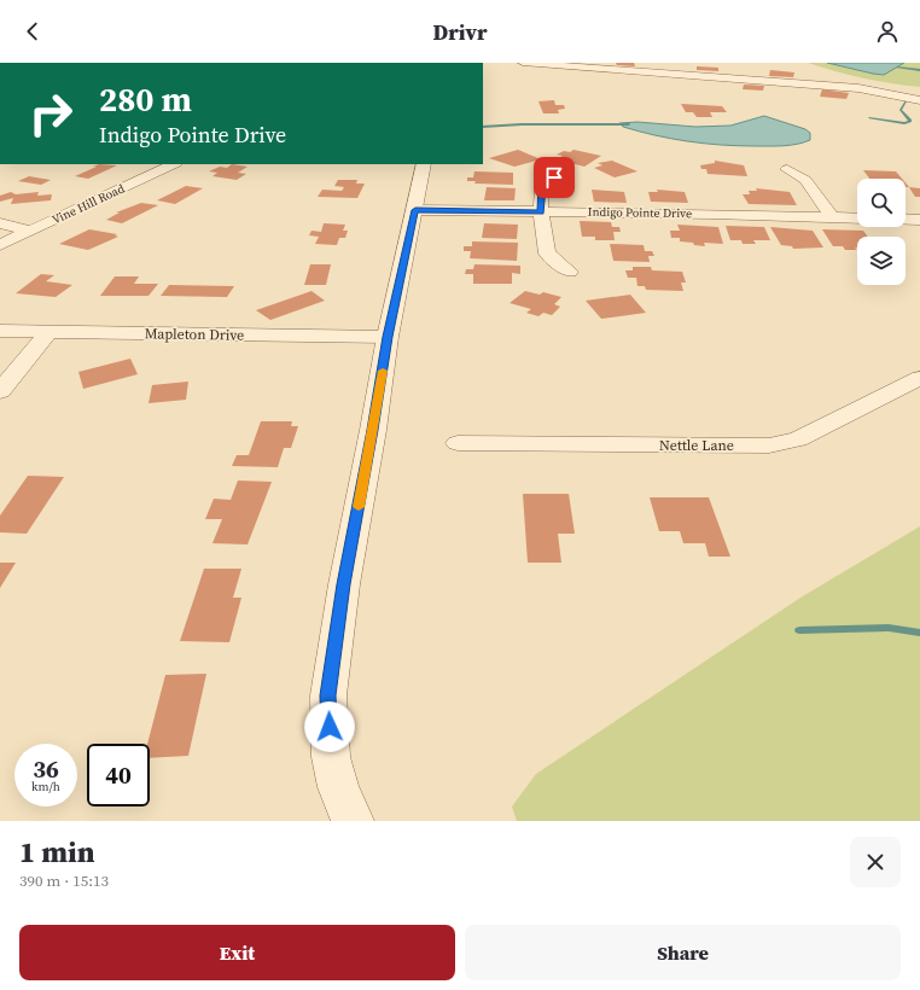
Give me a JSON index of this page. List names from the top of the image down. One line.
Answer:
{"streets":{"street":["Vine Hill Road","Indigo Pointe Drive","Mapleton Drive","Nettle Lane"]},"page":{"header":"Drivr","turn":["280 m","Indigo Pointe Drive"],"speed":"36 km/h","limit":"40","heading":["1 min","390 m · 15:13"],"buttons":["Exit","Share"]}}
